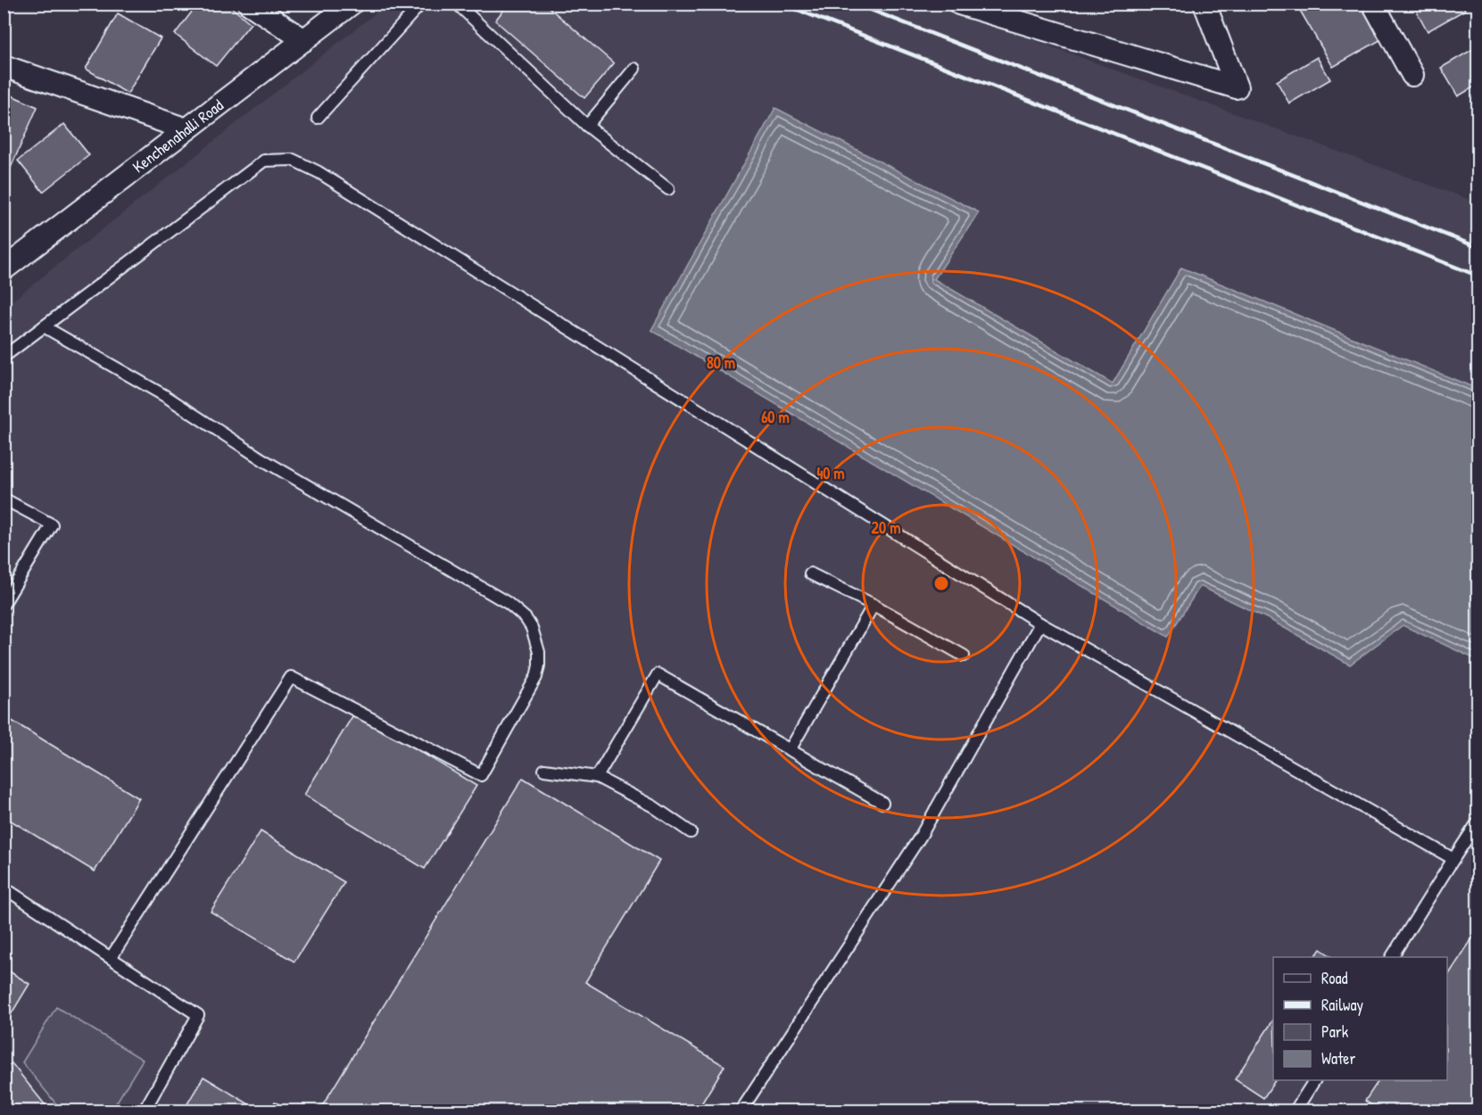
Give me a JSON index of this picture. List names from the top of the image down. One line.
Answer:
{"streets":{"street":["Kenchenahalli Road"]},"legend":["Road","Railway","Park","Water"],"rings":["80 m","60 m","40 m","20 m"]}
